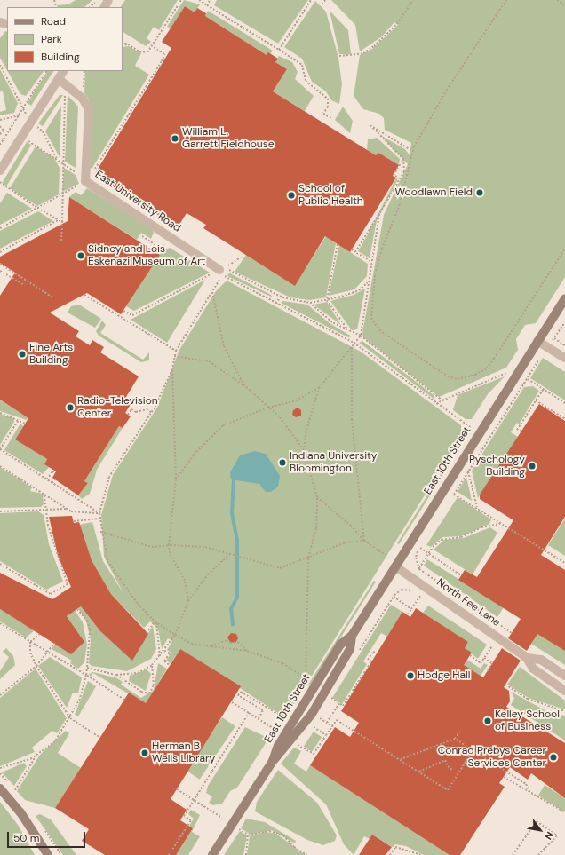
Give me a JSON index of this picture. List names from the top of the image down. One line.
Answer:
{"streets":{"street":["East University Road","East 10th Street","North Fee Lane"]},"crossings":[["East 10th Street","North Fee Lane"]],"places":["William L. Garrett Fieldhouse","Woodlawn Field","School of Public Health","Sidney and Lois Eskenazi Museum of Art","Fine Arts Building","Radio-Television Center","Indiana University Bloomington","Pyschology Building","Hodge Hall","Kelley School of Business","Herman B Wells Library","Conrad Prebys Career Services Center"],"legend":["Road","Park","Building"],"scale_bar":"50 m","north":"bottom right"}
